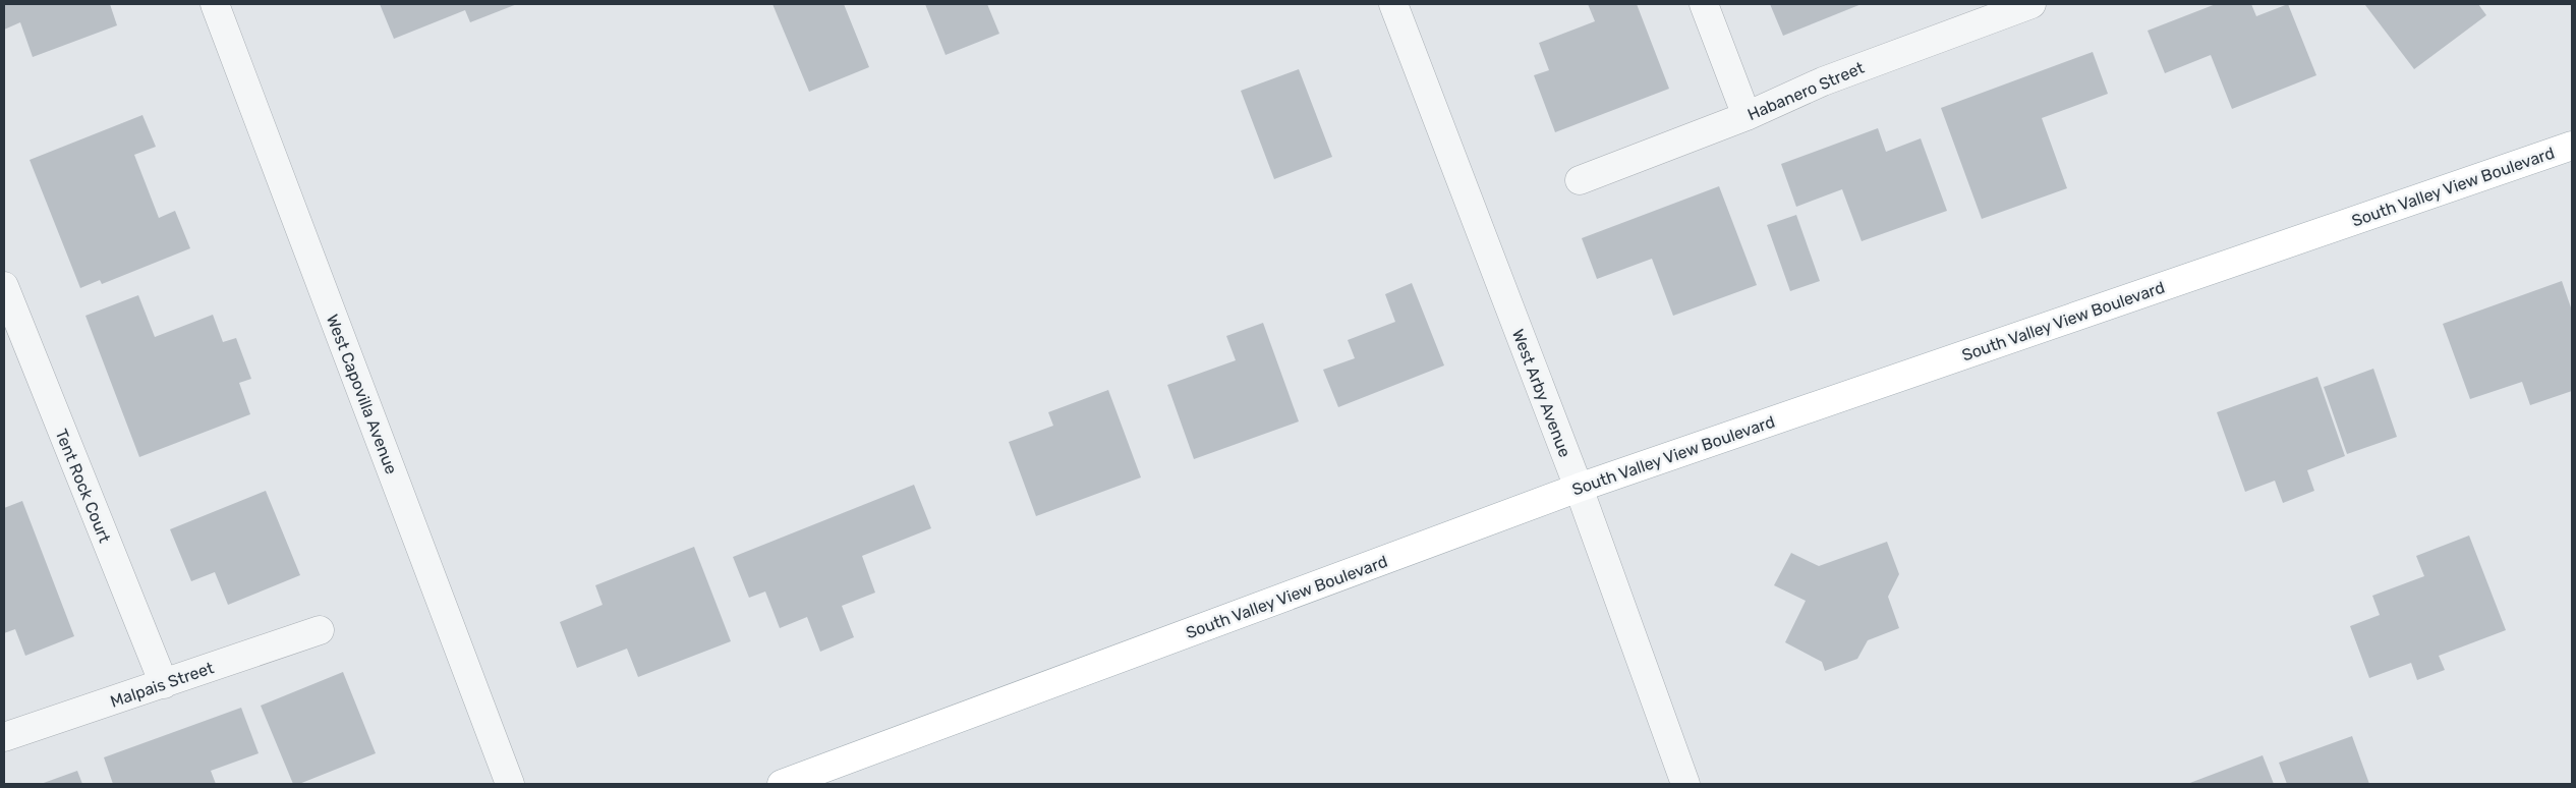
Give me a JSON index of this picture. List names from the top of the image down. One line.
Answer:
{"streets":{"main road":["South Valley View Boulevard"],"street":["Habanero Street","West Arby Avenue","West Capovilla Avenue","Tent Rock Court","Malpais Street"]},"crossings":[["South Valley View Boulevard","West Arby Avenue"],["Tent Rock Court","Malpais Street"]]}
